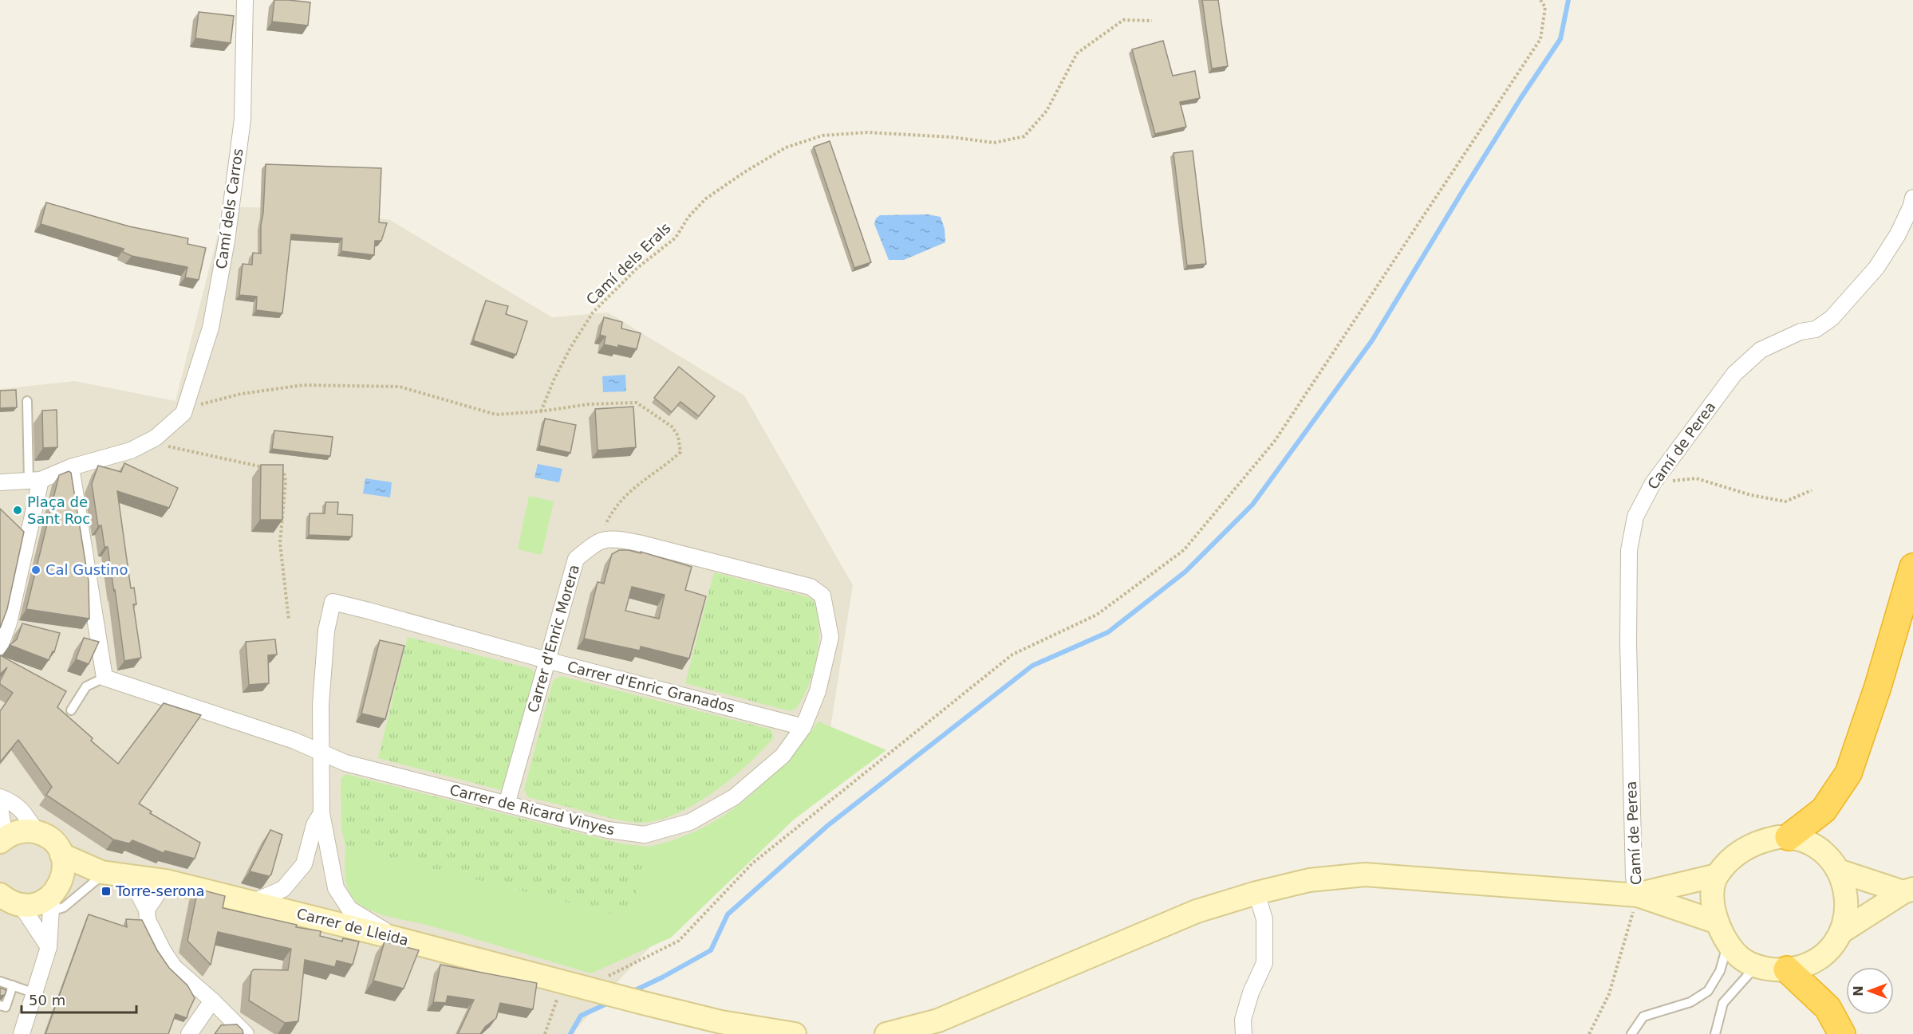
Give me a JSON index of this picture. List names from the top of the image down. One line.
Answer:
{"streets":{"main road":["Carrer de Lleida"],"street":["Camí dels Carros","Camí de Perea","Carrer d'Enric Morera","Carrer d'Enric Granados","Carrer de Ricard Vinyes"],"path":["Camí dels Erals"]},"crossings":[["Carrer d'Enric Morera","Carrer d'Enric Granados"],["Carrer d'Enric Morera","Carrer de Ricard Vinyes"],["Carrer d'Enric Granados","Carrer de Ricard Vinyes"]],"places":{"other":["Plaça de Sant Roc","Cal Gustino"],"transit":["Torre-serona"]},"scale_bar":"50 m","north":"left"}
